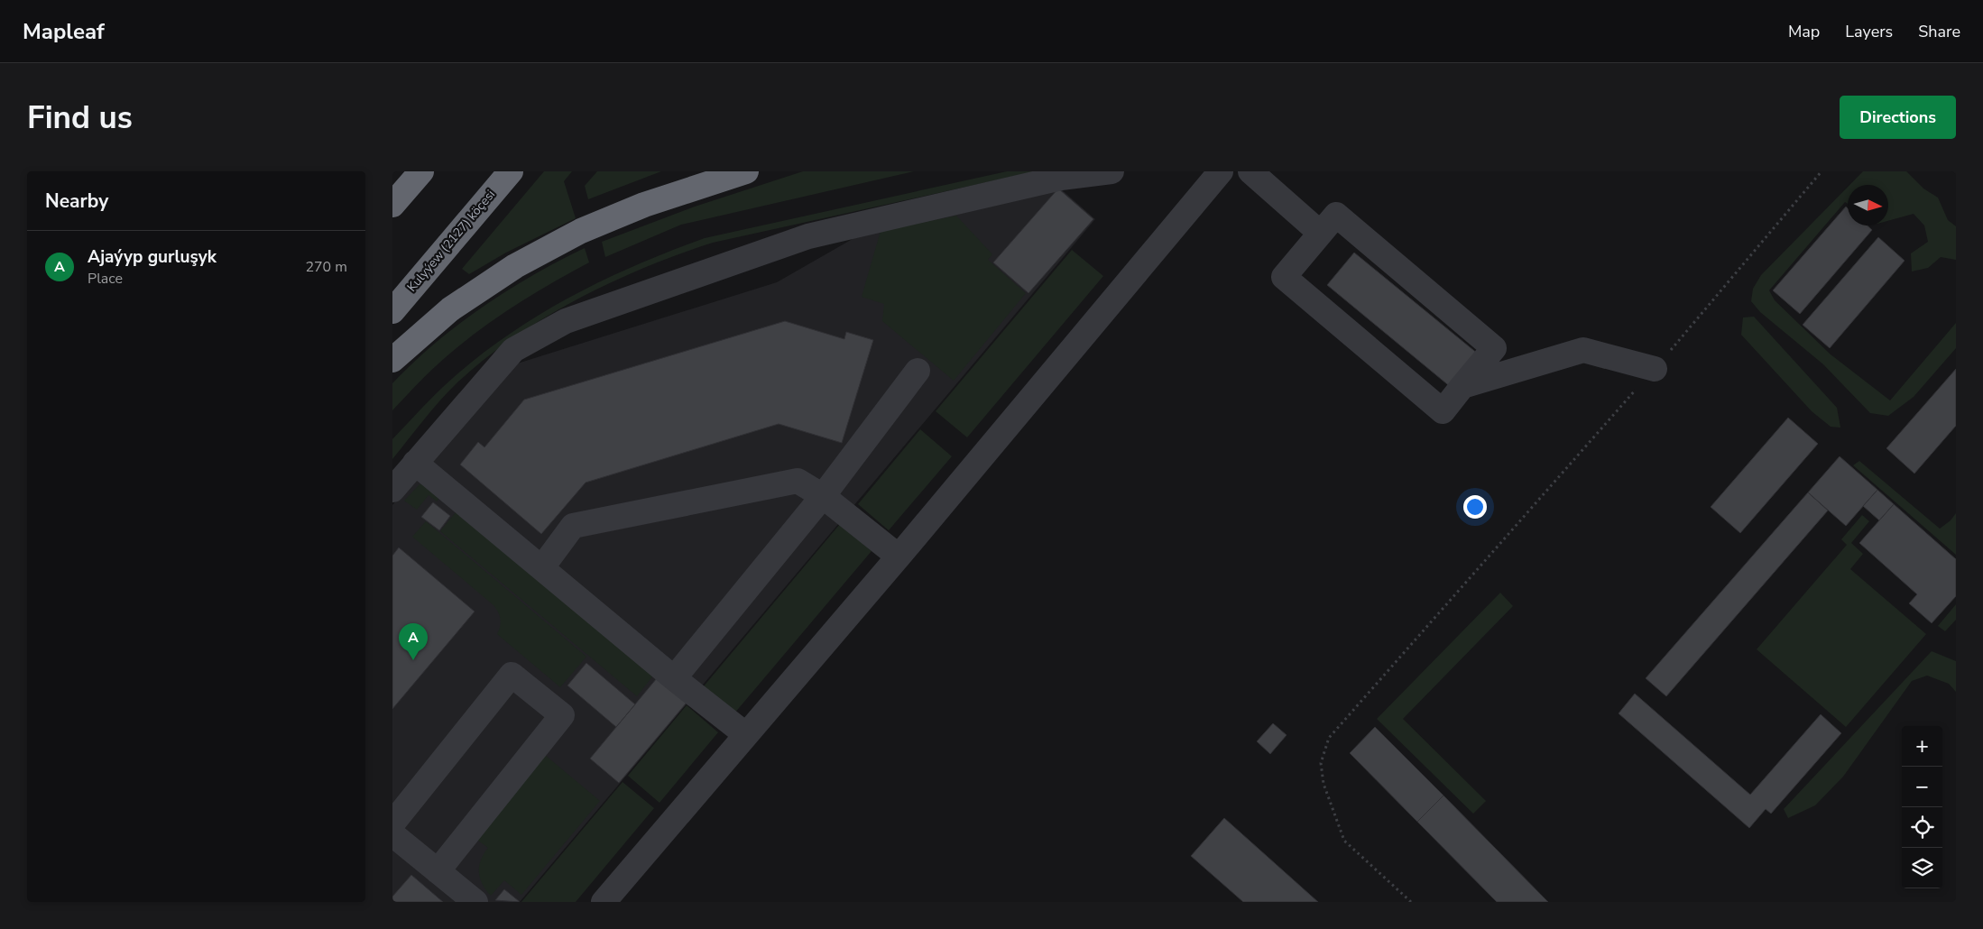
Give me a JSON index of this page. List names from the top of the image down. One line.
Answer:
{"streets":{"highway":["Kulyýew (2127) köçesi"]},"north":"right","page":{"header":"Mapleaf","nav":["Map","Layers","Share"],"buttons":"Directions","title":"Find us","heading":"Nearby","list":[{"mark":"A","name":"Ajaýyp gurluşyk","note":"Place","value":"270 m"}],"pins":"A","map_buttons":["+","−"]}}
